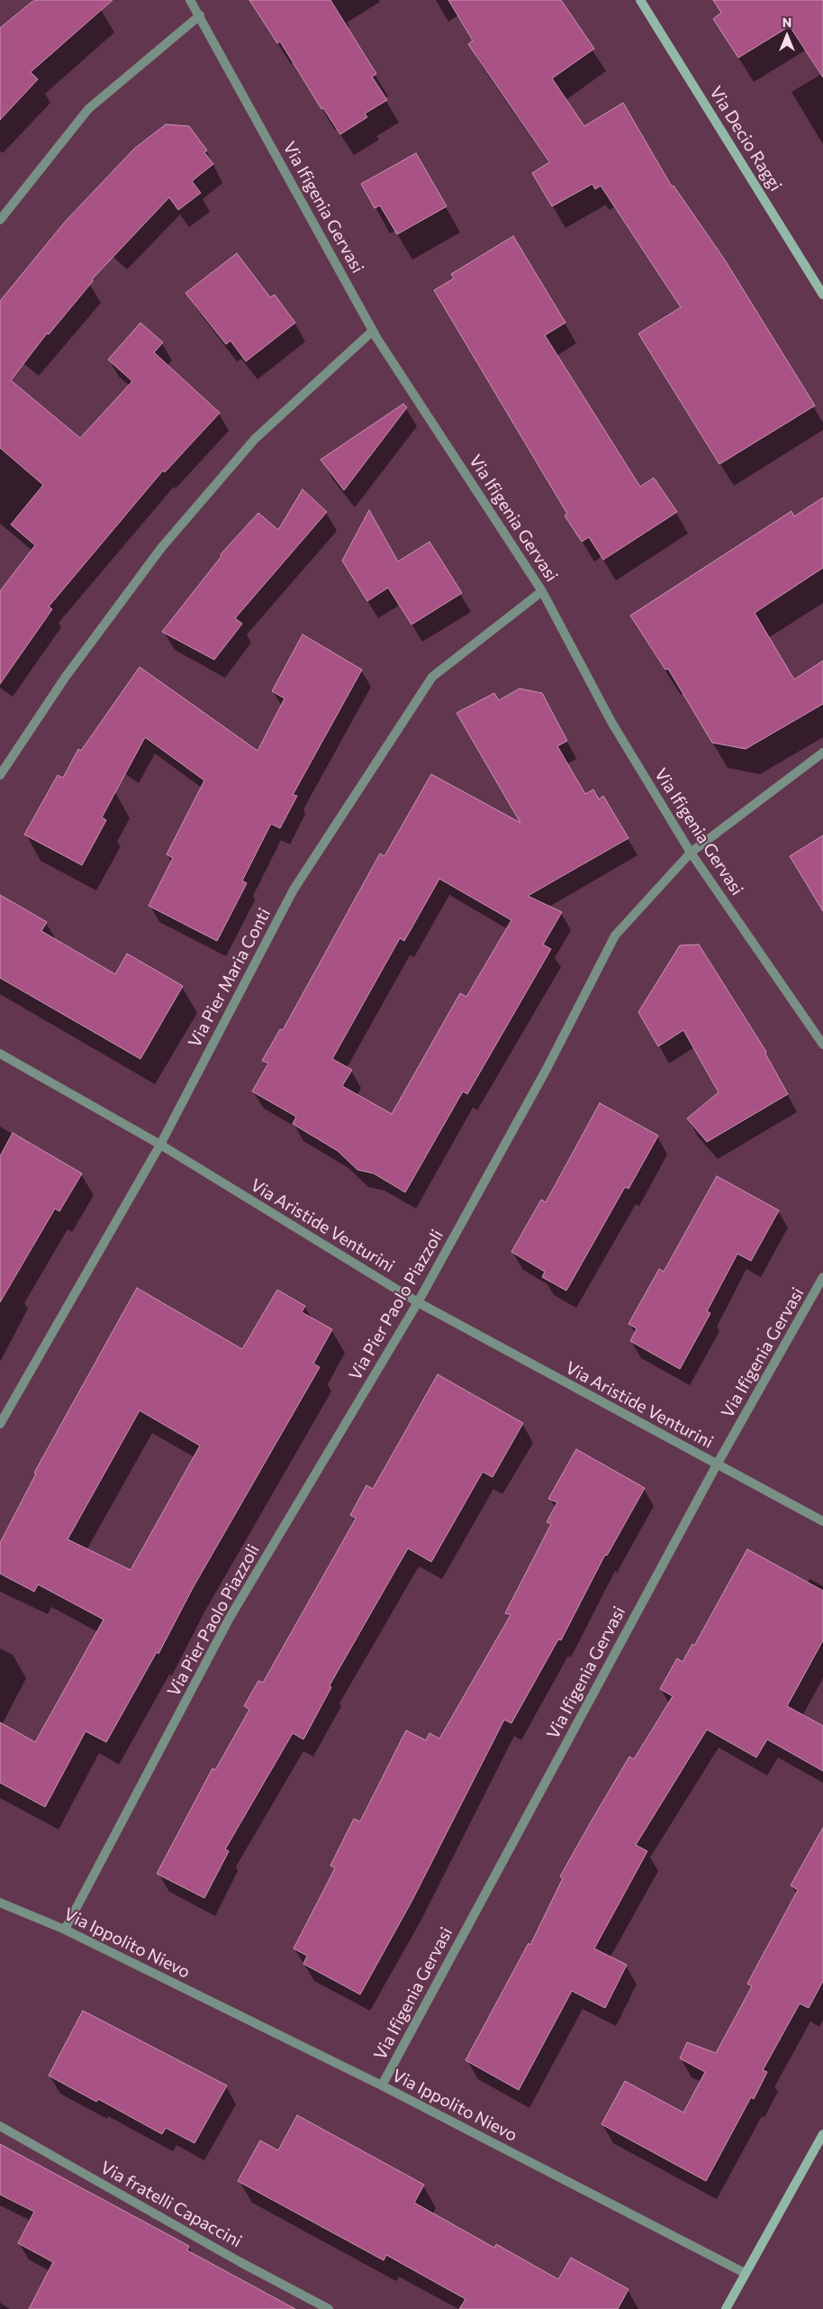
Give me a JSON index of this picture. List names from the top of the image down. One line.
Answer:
{"streets":{"main road":["Via Decio Raggi"],"street":["Via Ifigenia Gervasi","Via Pier Maria Conti","Via Aristide Venturini","Via Pier Paolo Piazzoli","Via Ippolito Nievo","Via fratelli Capaccini"]},"crossings":[["Via Ifigenia Gervasi","Via Pier Maria Conti"],["Via Ifigenia Gervasi","Via Aristide Venturini"],["Via Ifigenia Gervasi","Via Pier Paolo Piazzoli"],["Via Ifigenia Gervasi","Via Ippolito Nievo"],["Via Pier Maria Conti","Via Aristide Venturini"],["Via Aristide Venturini","Via Pier Paolo Piazzoli"],["Via Pier Paolo Piazzoli","Via Ippolito Nievo"]],"north":"top"}
